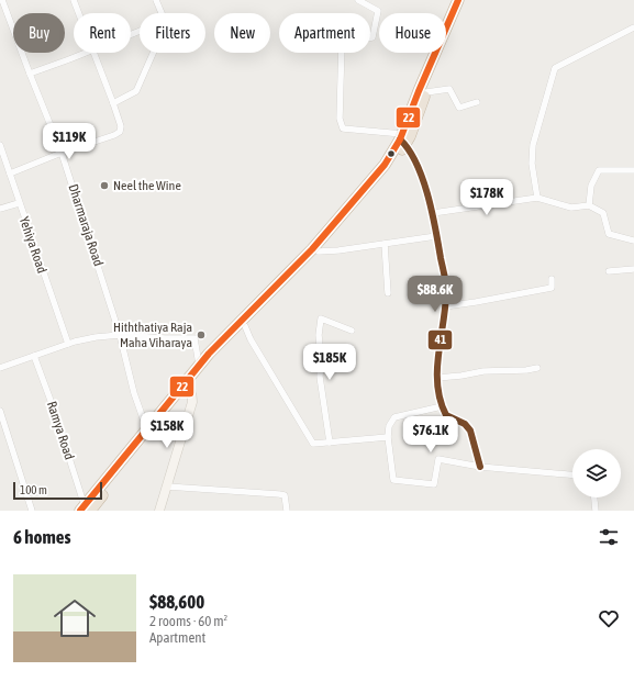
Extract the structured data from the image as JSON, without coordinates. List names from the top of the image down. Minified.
{"streets":{"street":["Dharmaraja Road","Yehiya Road","Ramya Road"]},"places":["Neel the Wine","Hiththatiya Raja Maha Viharaya"],"lines":["transit line 22","transit line 41"],"scale_bar":"100 m","page":{"chip":["Buy","Rent","Filters","New","Apartment","House"],"price":["$119K","$178K","$88.6K","$185K","$158K","$76.1K"],"scale":"100 m","heading":"6 homes","list":[{"name":"$88,600","note":"2 rooms · 60 m² · Apartment"}]}}
